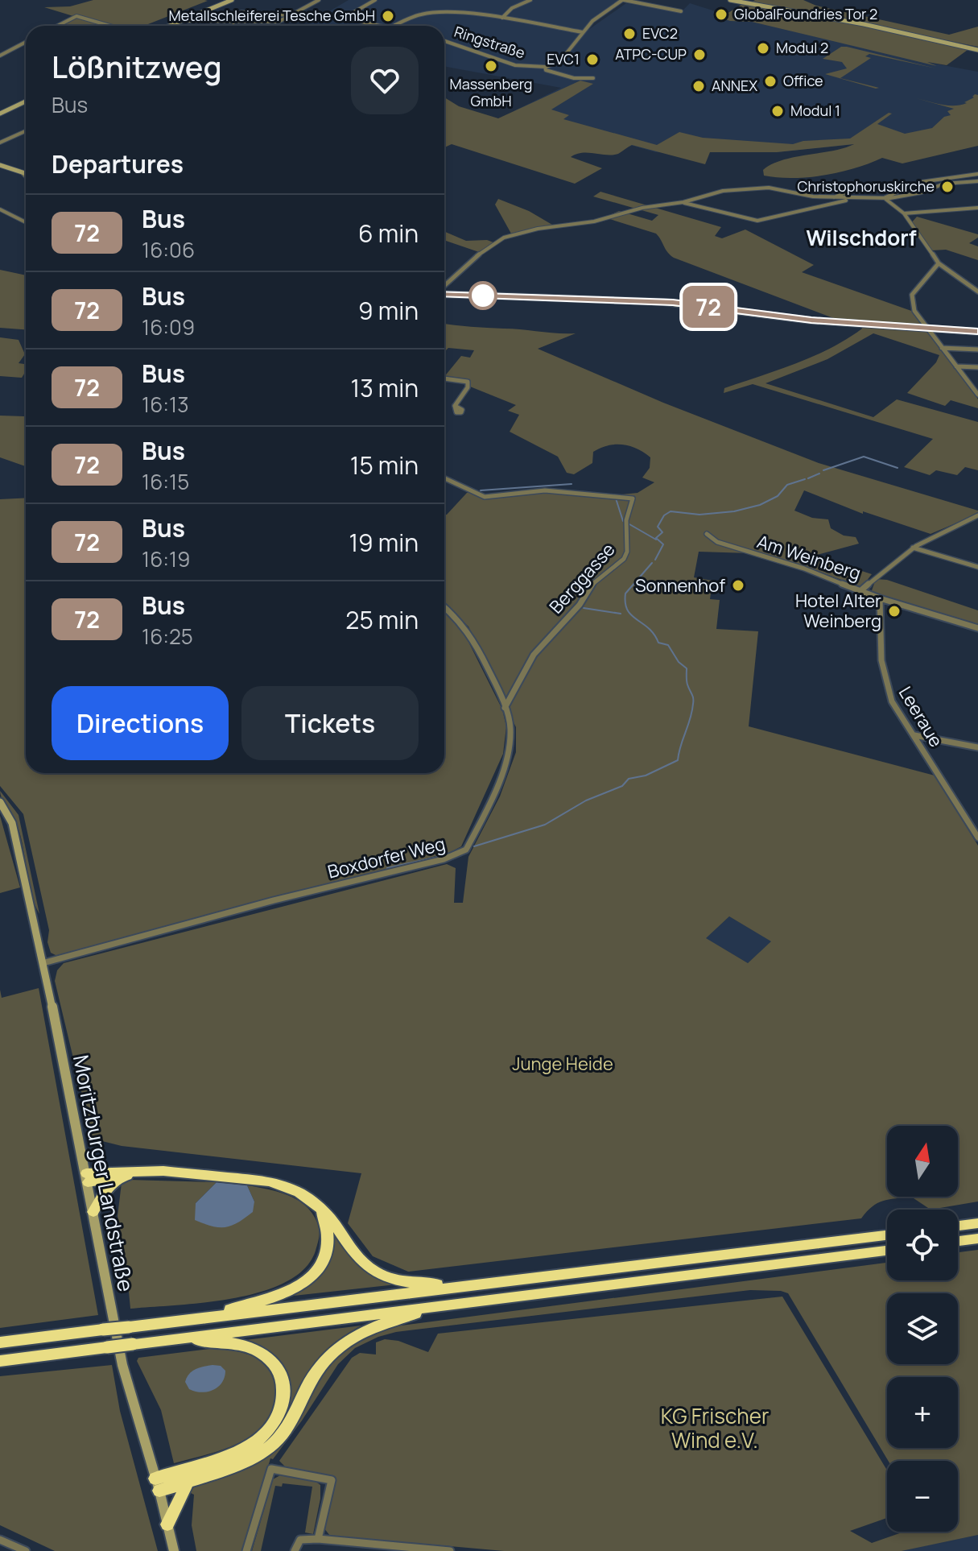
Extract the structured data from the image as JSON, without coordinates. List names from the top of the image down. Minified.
{"streets":{"main road":["Moritzburger Landstraße"],"street":["Ringstraße","Am Weinberg","Berggasse","Leeraue","Boxdorfer Weg"]},"crossings":[["Am Weinberg","Leeraue"],["Berggasse","Boxdorfer Weg"],["Boxdorfer Weg","Moritzburger Landstraße"]],"districts":["Wilschdorf"],"parks":["Junge Heide","KG Frischer Wind e.V."],"places":["GlobalFoundries Tor 2","Metallschleiferei Tesche GmbH","EVC2","Modul 2","ATPC-CUP","EVC1","Massenberg GmbH","Office","ANNEX","Modul 1","Christophoruskirche","Sonnenhof","Hotel Alter Weinberg"],"lines":["bus line 72"],"north":"top","page":{"on_map":"72","heading":[["Lößnitzweg","Bus"],"Departures"],"list":[{"mark":"72","name":"Bus","note":"16:06","value":"6 min"},{"mark":"72","name":"Bus","note":"16:09","value":"9 min"},{"mark":"72","name":"Bus","note":"16:13","value":"13 min"},{"mark":"72","name":"Bus","note":"16:15","value":"15 min"},{"mark":"72","name":"Bus","note":"16:19","value":"19 min"},{"mark":"72","name":"Bus","note":"16:25","value":"25 min"}],"buttons":["Directions","Tickets"],"map_buttons":["+","−"]}}
